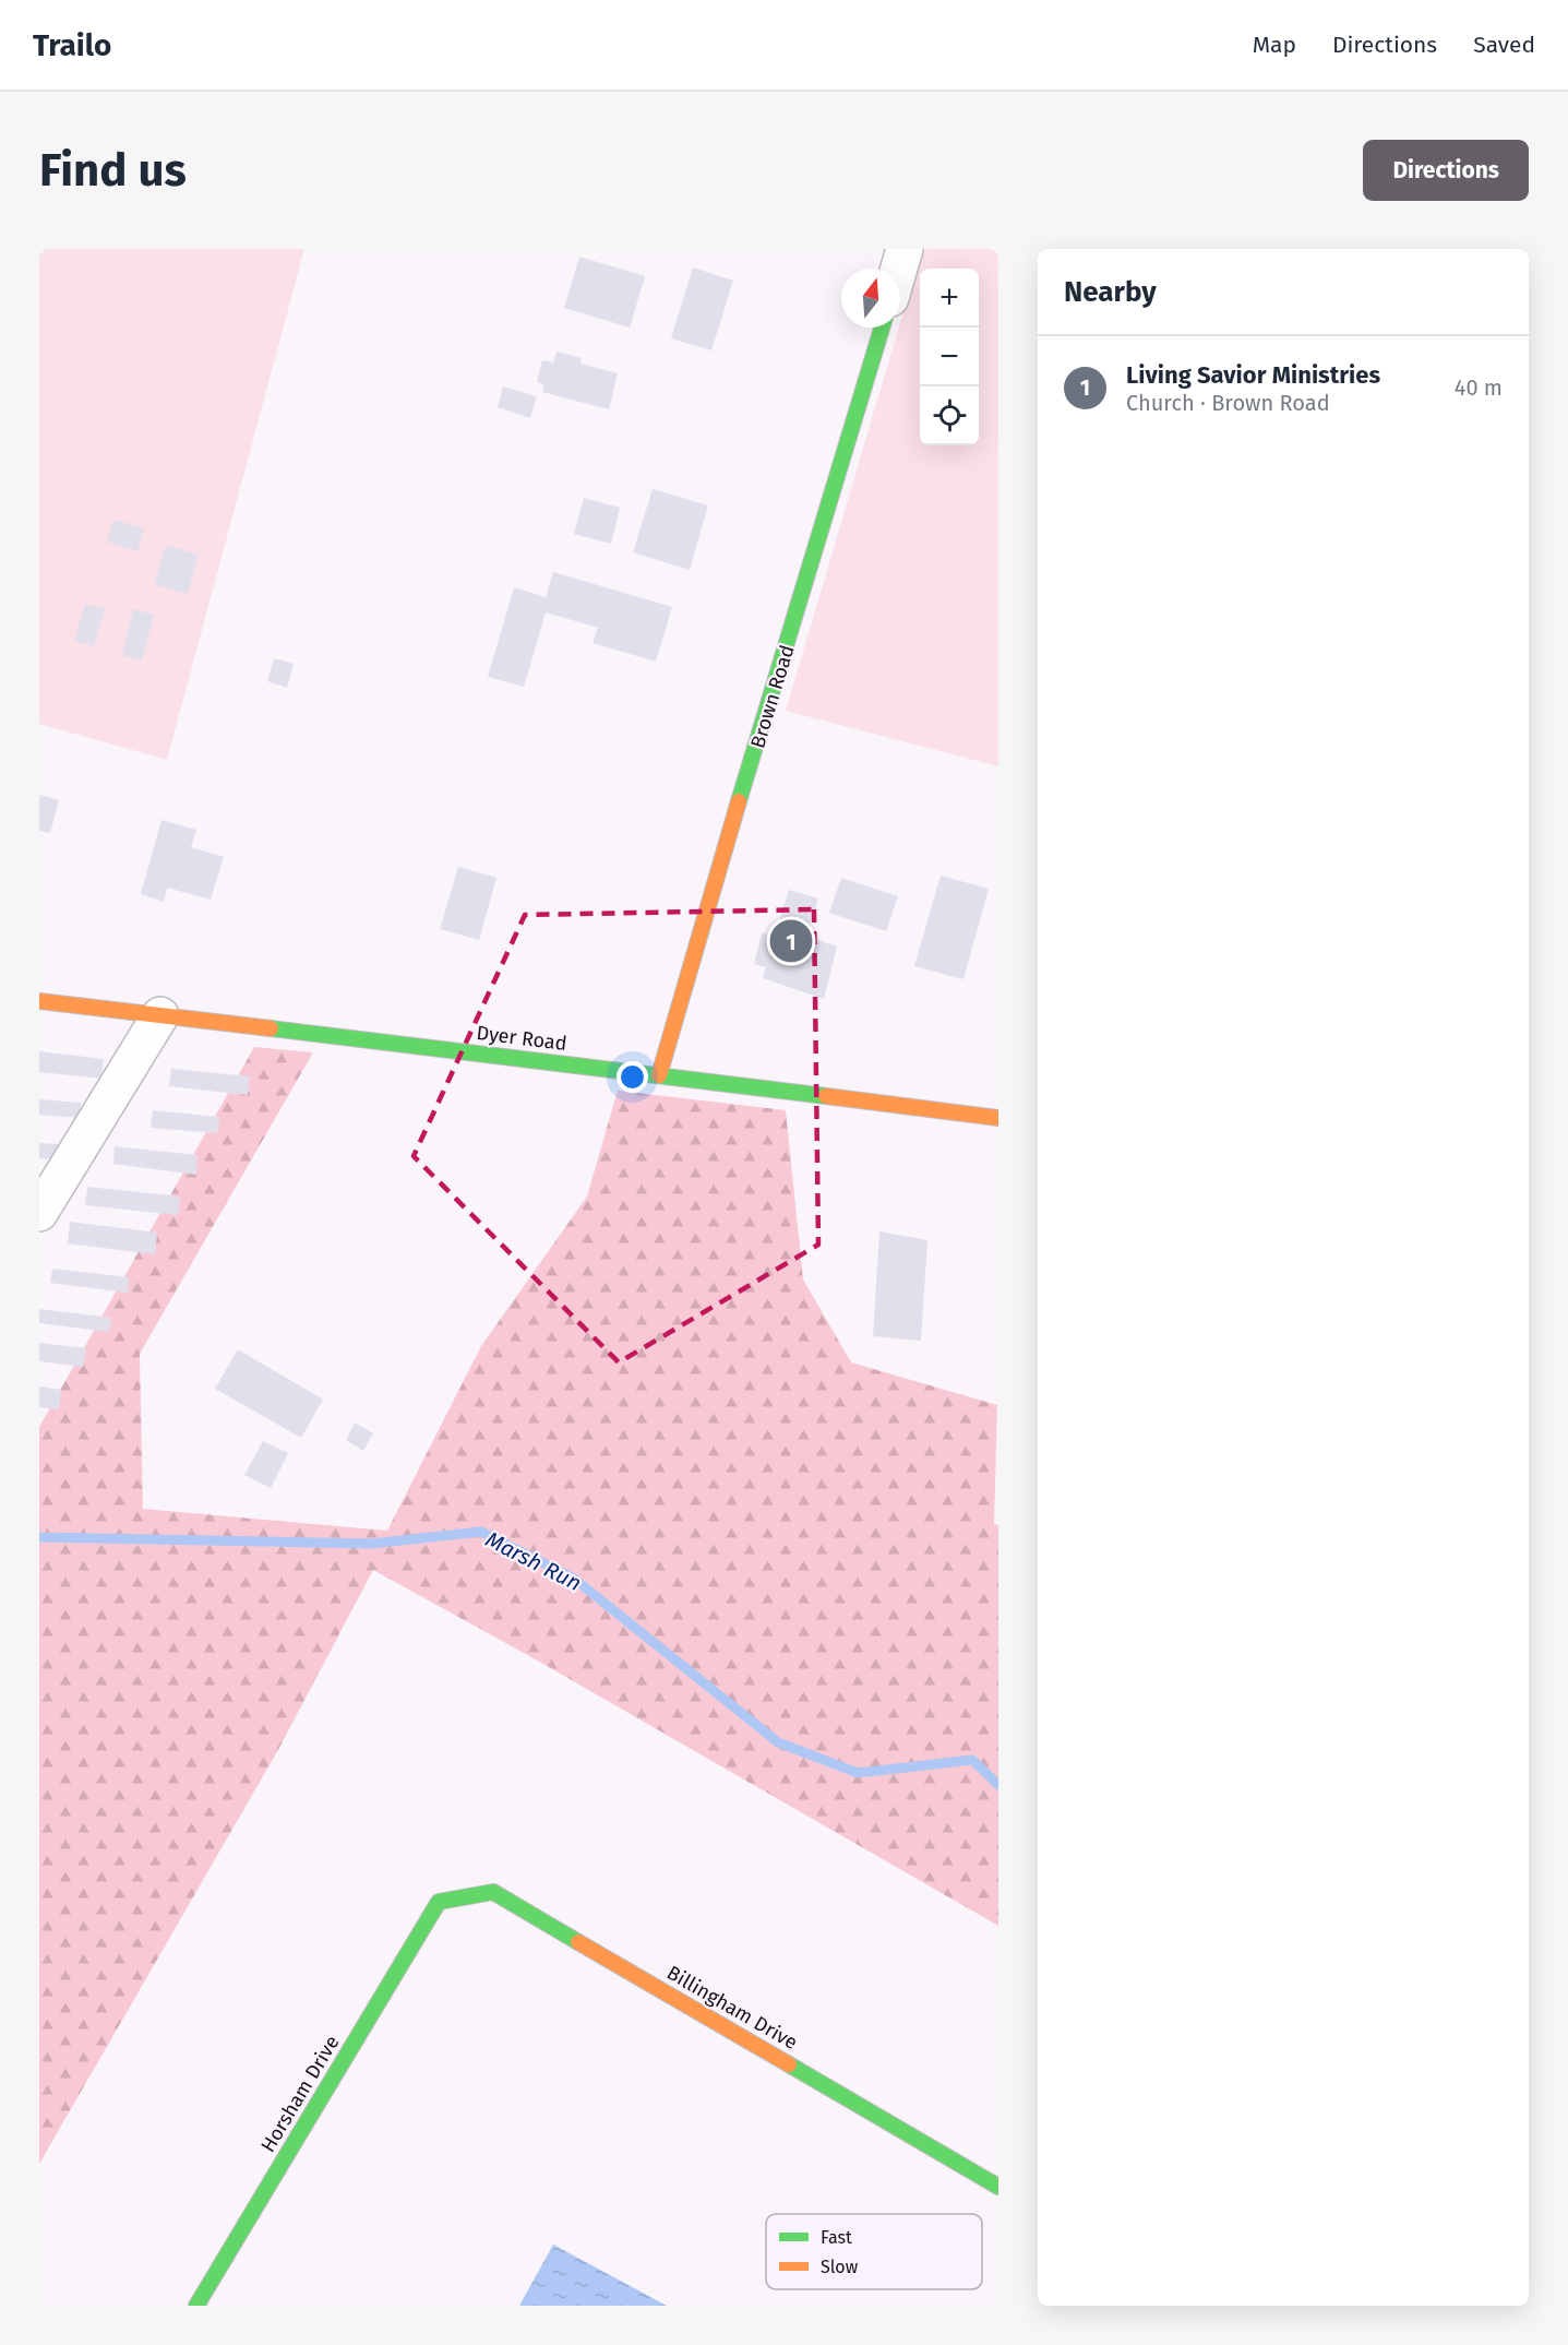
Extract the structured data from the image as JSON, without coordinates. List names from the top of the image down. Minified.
{"streets":{"street":["Brown Road","Dyer Road","Billingham Drive","Horsham Drive"]},"crossings":[["Brown Road","Dyer Road"],["Billingham Drive","Horsham Drive"]],"water":["Marsh Run"],"legend":["Fast","Slow"],"north":"top","page":{"header":"Trailo","nav":["Map","Directions","Saved"],"buttons":"Directions","title":"Find us","heading":"Nearby","map_buttons":["+","−"],"list":[{"mark":"1","name":"Living Savior Ministries","note":"Church · Brown Road","value":"40 m"}],"pins":"1"}}
